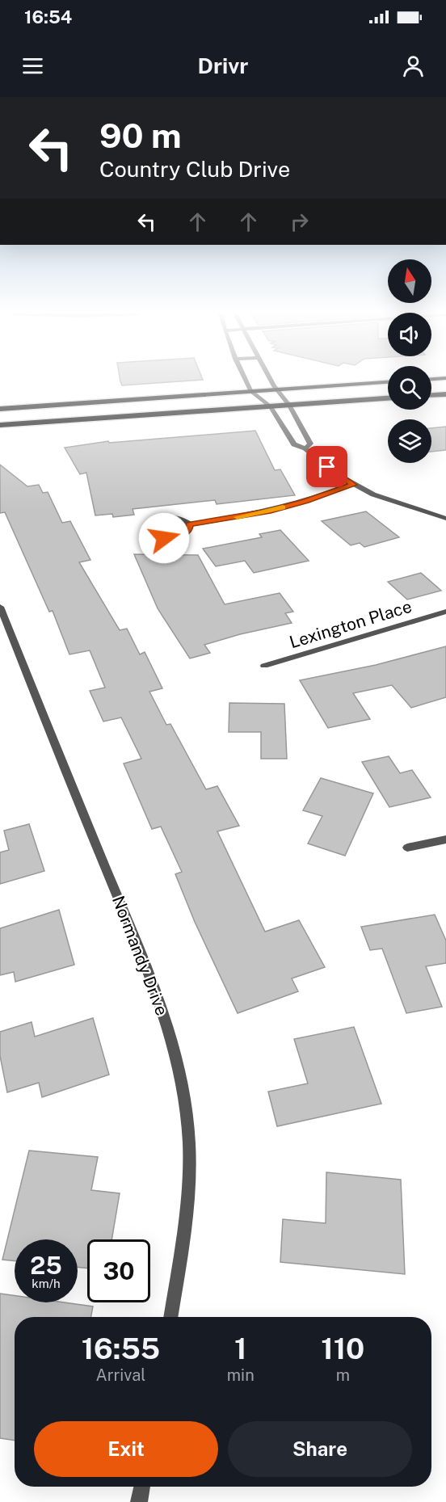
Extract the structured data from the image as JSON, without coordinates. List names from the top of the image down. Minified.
{"streets":{"street":["Lexington Place","Normandy Drive"]},"north":"top","page":{"status":"16:54","header":"Drivr","turn":["90 m","Country Club Drive"],"speed":"25 km/h","limit":"30","eta":["16:55","Arrival","1","min","110","m"],"buttons":["Exit","Share"]}}
